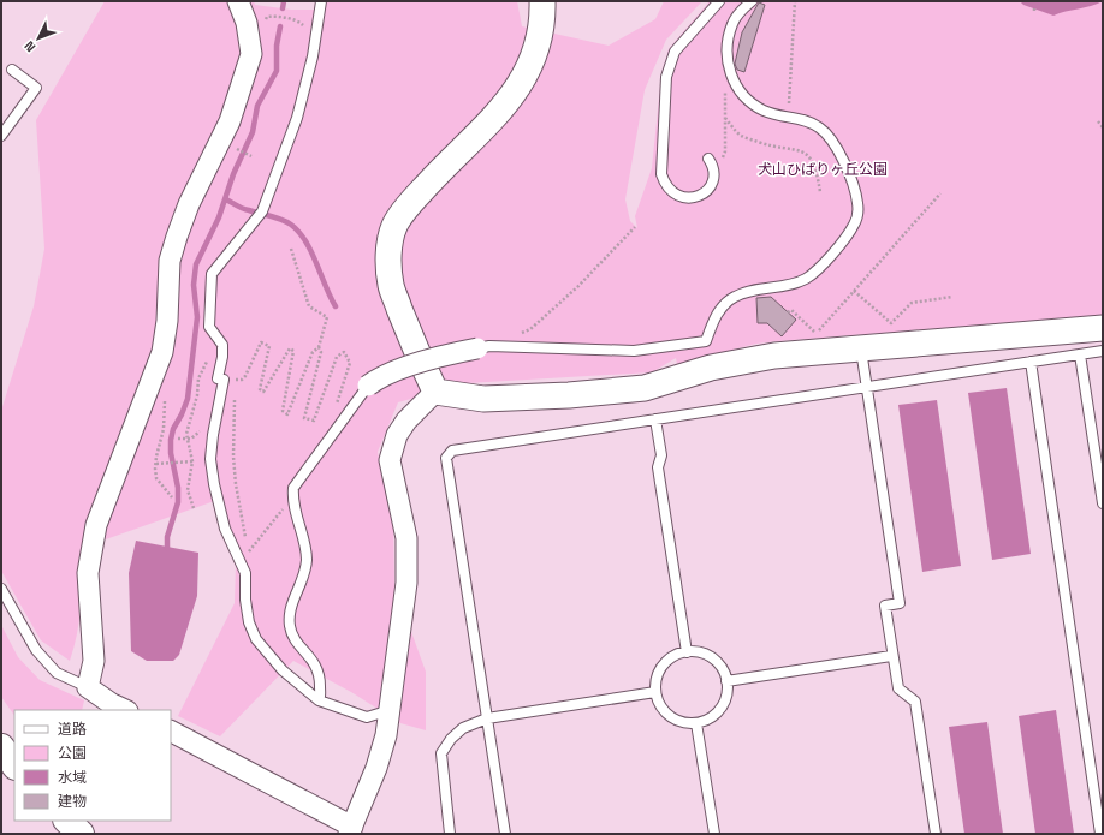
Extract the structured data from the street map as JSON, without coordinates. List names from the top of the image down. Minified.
{"parks":["犬山ひばりヶ丘公園"],"legend":["道路","公園","水域","建物"],"north":"bottom left"}
